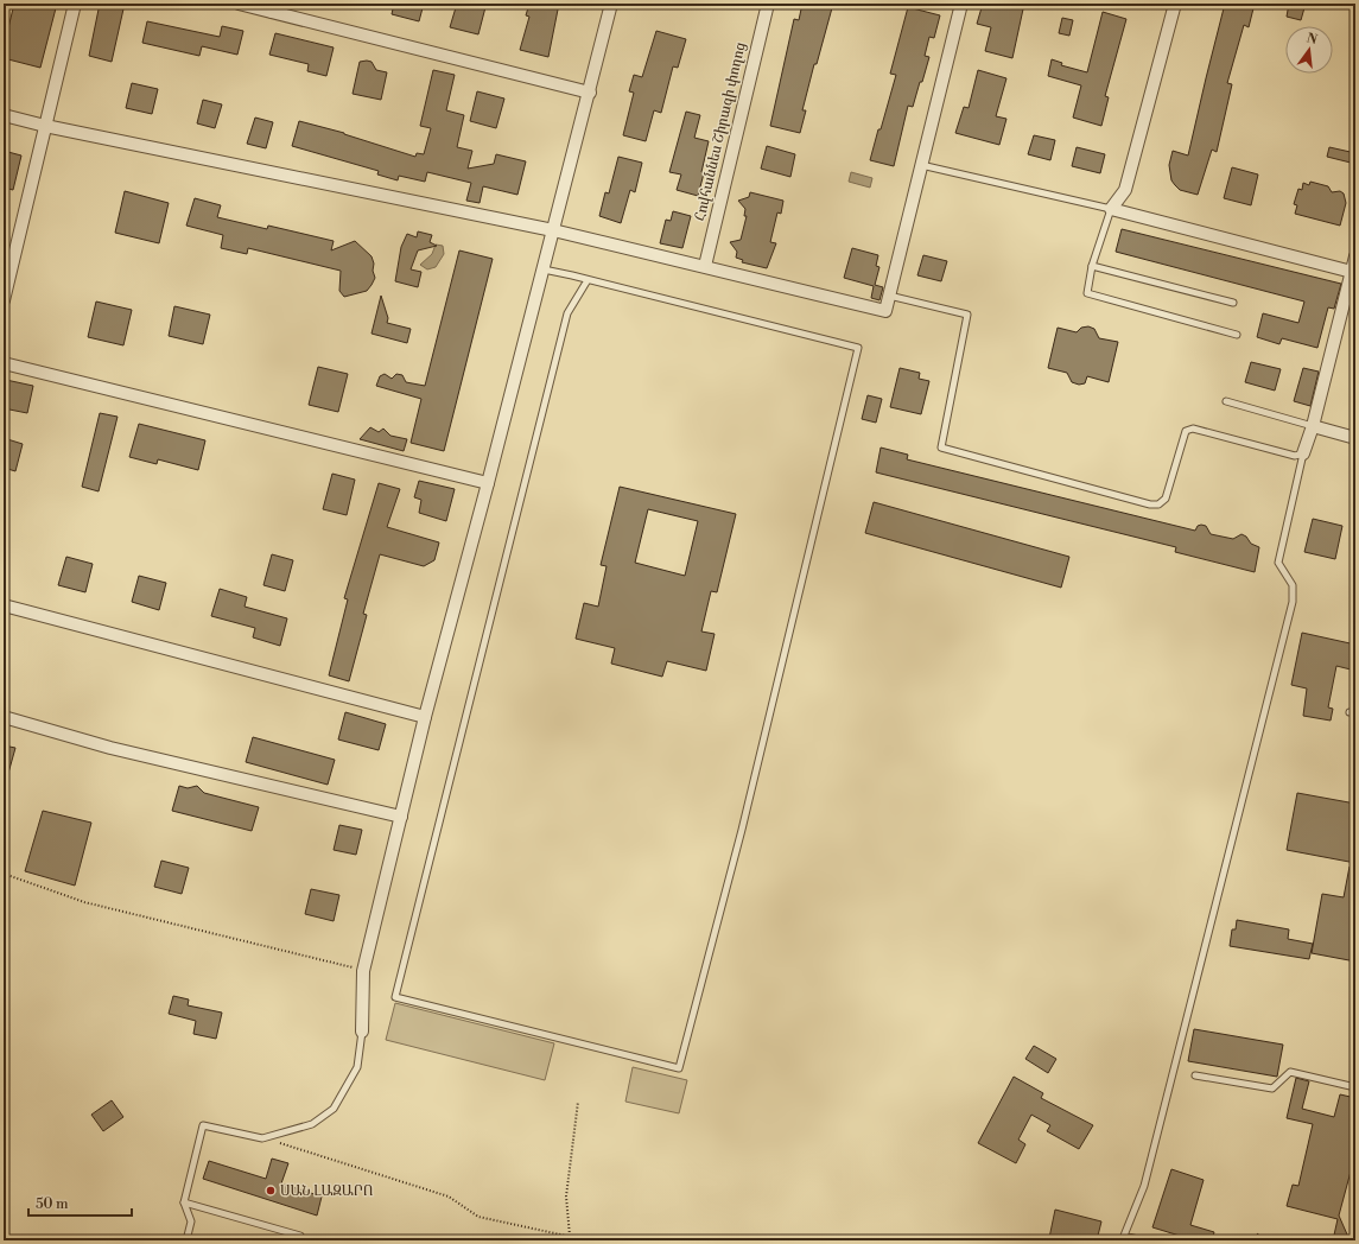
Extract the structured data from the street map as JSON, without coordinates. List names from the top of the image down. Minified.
{"streets":{"street":["Հովհաննես Շիրազի փողոց"]},"places":["ՍԱՆ ԼԱԶԱՐՈ"],"scale_bar":"50 m","north":"top"}
